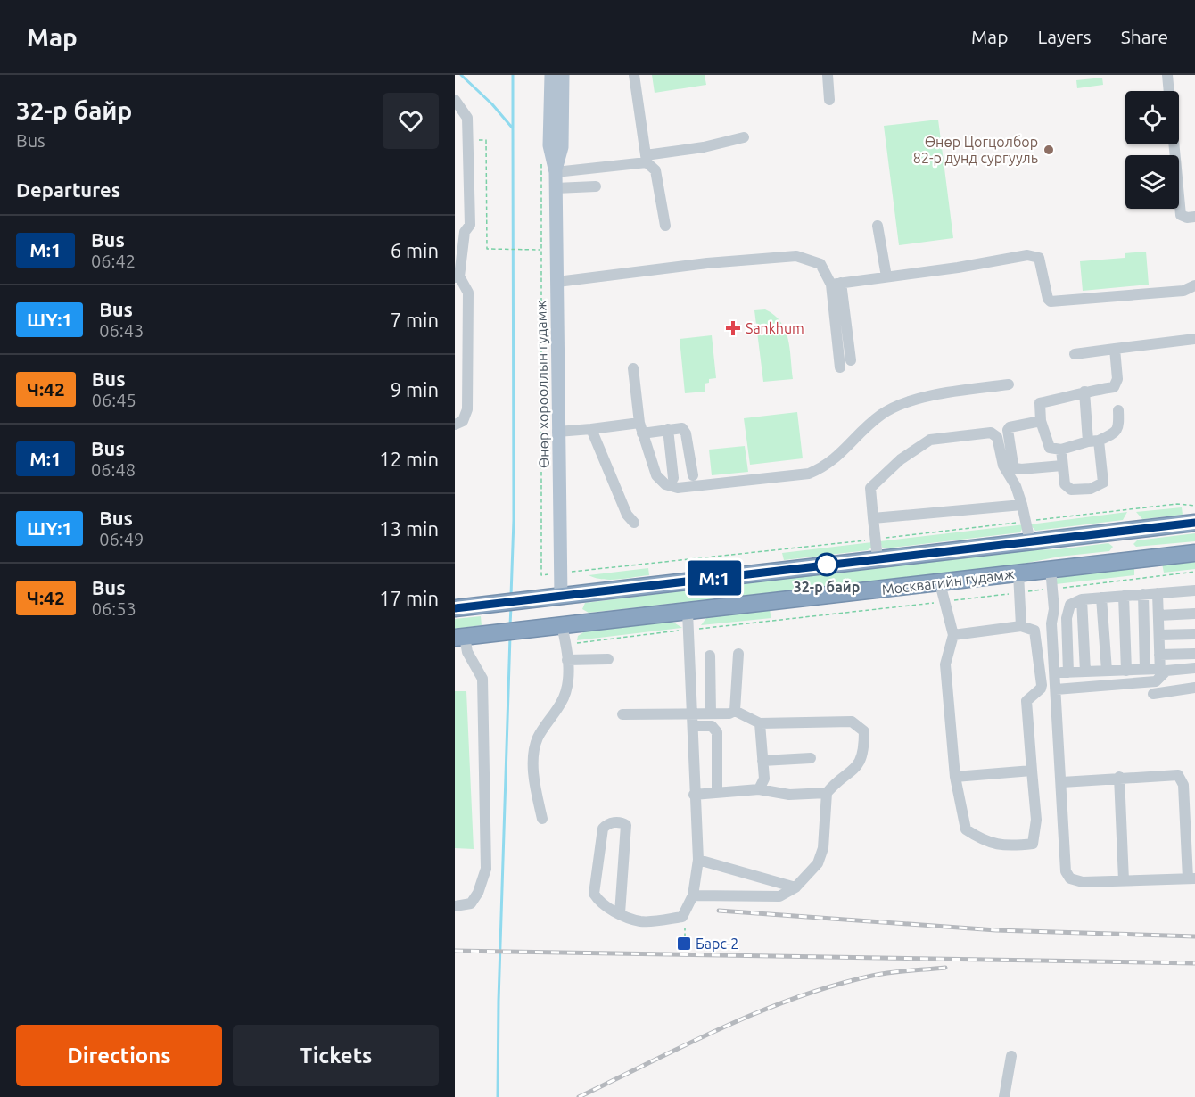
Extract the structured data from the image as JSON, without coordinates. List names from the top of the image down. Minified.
{"streets":{"highway":["Москвагийн гудамж"],"main road":["Өнөр хорооллын гудамж"]},"crossings":[["Өнөр хорооллын гудамж","Москвагийн гудамж"]],"places":{"other":["Өнөр Цогцолбор 82-р дунд сургууль","32-р байр"],"health":["Sankhum"],"transit":["Барс-2"]},"lines":["bus line М:1"],"page":{"header":"Map","nav":["Map","Layers","Share"],"heading":[["32-р байр","Bus"],"Departures"],"on_map":"М:1","list":[{"mark":"М:1","name":"Bus","note":"06:42","value":"6 min"},{"mark":"ШҮ:1","name":"Bus","note":"06:43","value":"7 min"},{"mark":"Ч:42","name":"Bus","note":"06:45","value":"9 min"},{"mark":"М:1","name":"Bus","note":"06:48","value":"12 min"},{"mark":"ШҮ:1","name":"Bus","note":"06:49","value":"13 min"},{"mark":"Ч:42","name":"Bus","note":"06:53","value":"17 min"}],"buttons":["Directions","Tickets"]}}
